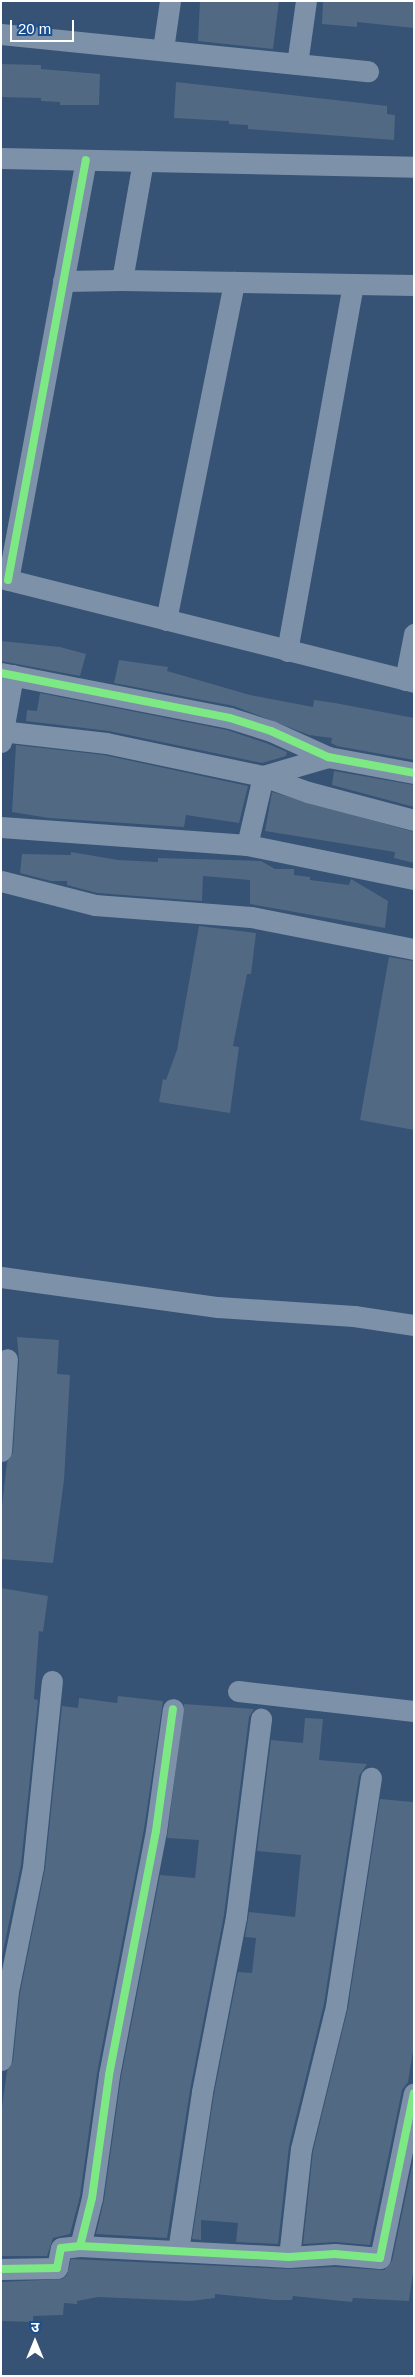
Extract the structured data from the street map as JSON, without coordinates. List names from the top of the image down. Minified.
{"scale_bar":"20 m","north":"top"}
